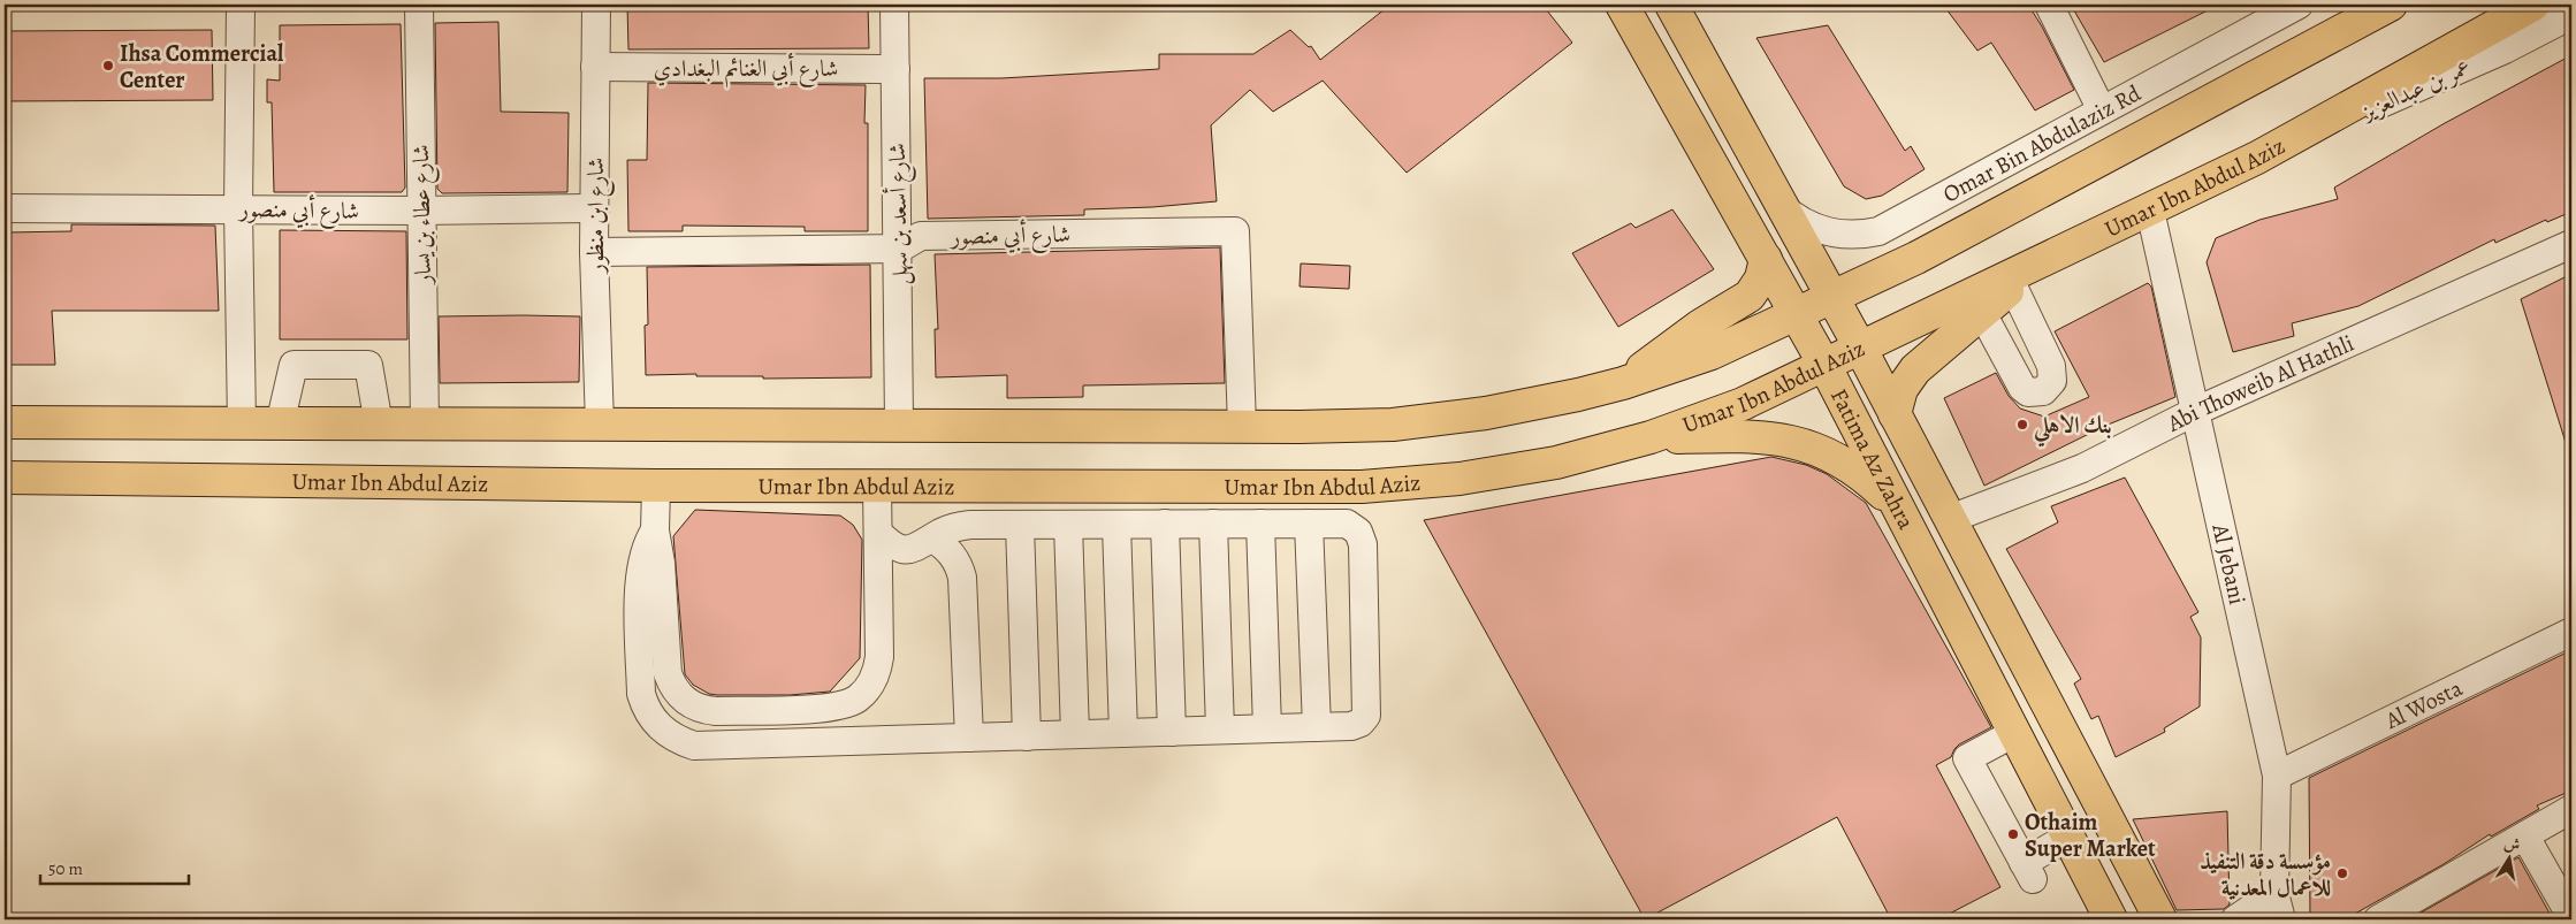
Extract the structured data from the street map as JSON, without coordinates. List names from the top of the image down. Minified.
{"streets":{"main road":["Umar Ibn Abdul Aziz","Fatima Az Zahra"],"street":["شارع أبي الغنائم البغدادي","عمر بن عبدالعزيز","Omar Bin Abdulaziz Rd","شارع أبي منصور","شارع عطاء بن يسار","شارع أسعد بن سهل","شارع ابن منظور","Abi Thoweib Al Hathli","Al Jebani","Al Wosta"]},"crossings":[["شارع أبي الغنائم البغدادي","شارع أسعد بن سهل"],["شارع أبي الغنائم البغدادي","شارع ابن منظور"],["عمر بن عبدالعزيز","Umar Ibn Abdul Aziz"],["Umar Ibn Abdul Aziz","Fatima Az Zahra"],["Umar Ibn Abdul Aziz","Al Jebani"],["شارع أبي منصور","شارع عطاء بن يسار"],["شارع أبي منصور","شارع أسعد بن سهل"],["شارع أبي منصور","شارع ابن منظور"],["Abi Thoweib Al Hathli","Al Jebani"],["Al Jebani","Al Wosta"]],"places":["Ihsa Commercial Center","بنك الاهلي","Othaim Super Market","مؤسسة دقة التنفيذ للاعمال المعدنية"],"scale_bar":"50 m","north":"top"}
